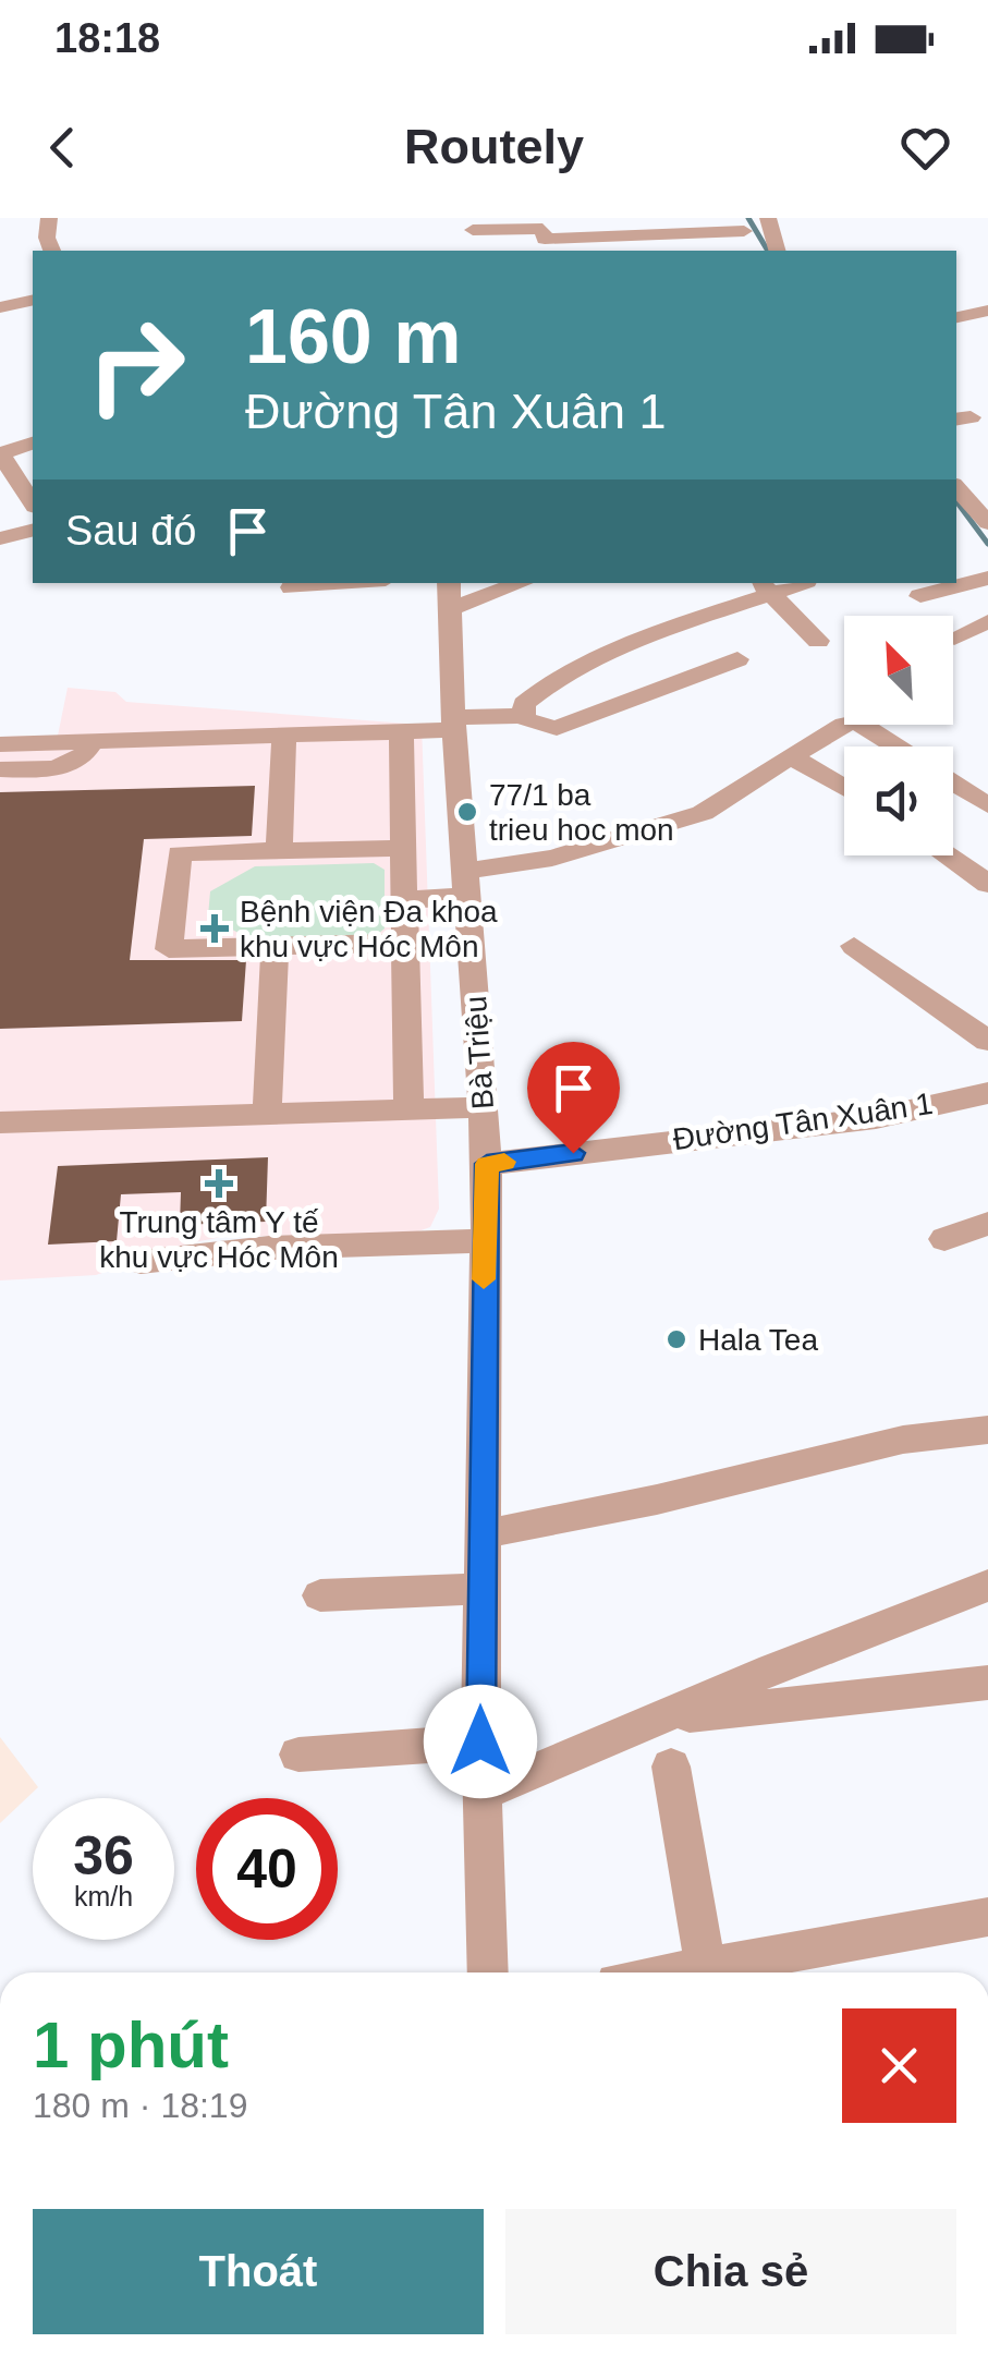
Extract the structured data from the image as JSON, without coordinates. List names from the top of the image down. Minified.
{"streets":{"street":["Bà Triệu","Đường Tân Xuân 1"]},"crossings":[["Bà Triệu","Đường Tân Xuân 1"]],"places":{"other":["77/1 ba trieu hoc mon","Hala Tea"],"health":["Bệnh viện Đa khoa khu vực Hóc Môn","Trung tâm Y tế khu vực Hóc Môn"]},"north":"top left","page":{"status":"18:18","header":"Routely","turn":["160 m","Đường Tân Xuân 1"],"then":"Sau đó","speed":"36 km/h","limit":"40","heading":["1 phút","180 m · 18:19"],"buttons":["Thoát","Chia sẻ"]}}
